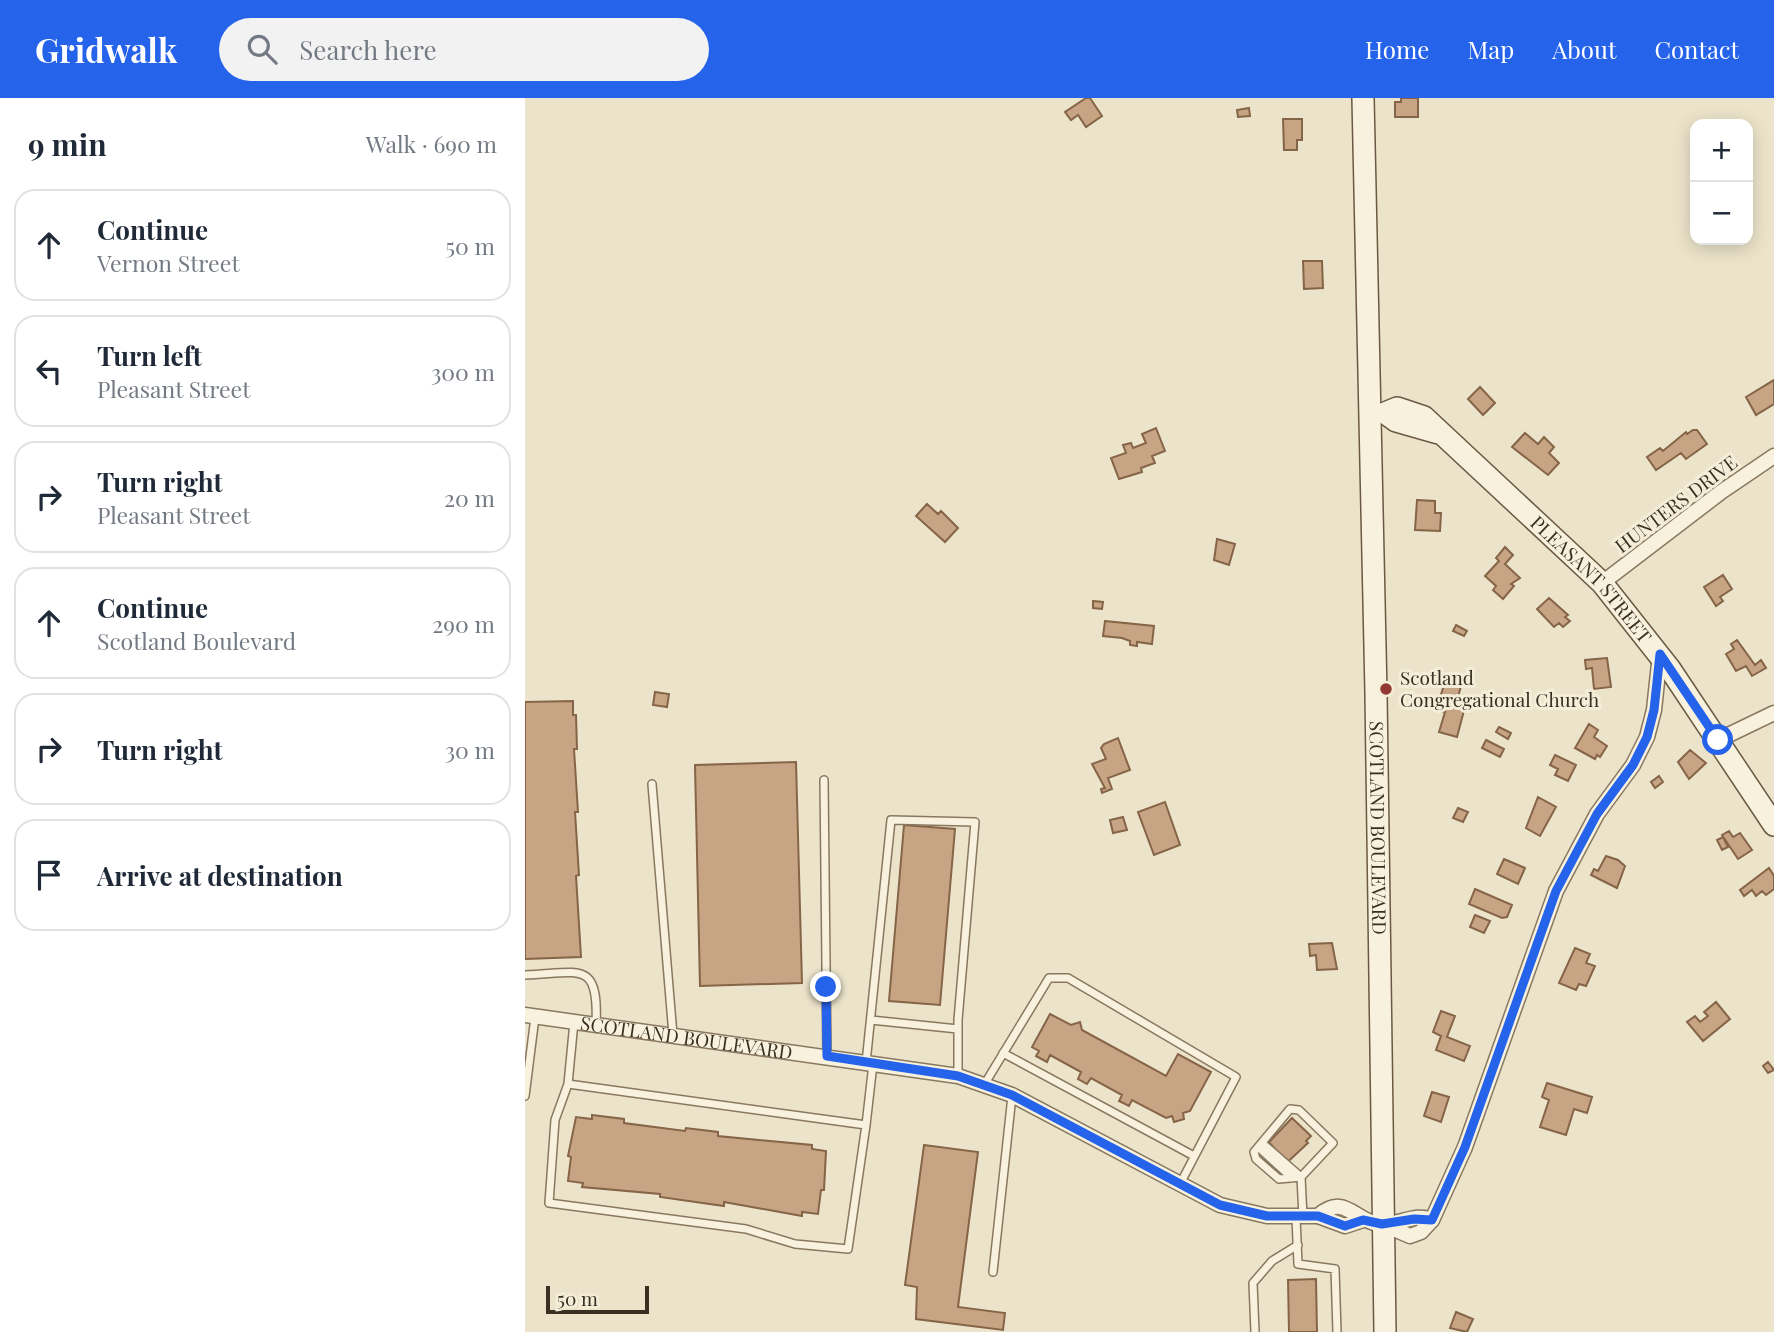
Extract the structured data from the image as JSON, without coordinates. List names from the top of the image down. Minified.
{"streets":{"main road":["PLEASANT STREET","SCOTLAND BOULEVARD"],"street":["HUNTERS DRIVE"]},"crossings":[["HUNTERS DRIVE","PLEASANT STREET"],["PLEASANT STREET","SCOTLAND BOULEVARD"]],"places":["Scotland Congregational Church"],"scale_bar":"50 m","page":{"header":"Gridwalk","search":"Search here","nav":["Home","Map","About","Contact"],"heading":["9 min","Walk · 690 m"],"map_buttons":["+","−"],"list":[["Continue","Vernon Street","50 m"],["Turn left","Pleasant Street","300 m"],["Turn right","Pleasant Street","20 m"],["Continue","Scotland Boulevard","290 m"],["Turn right","30 m"],"Arrive at destination"],"scale":"50 m"}}
